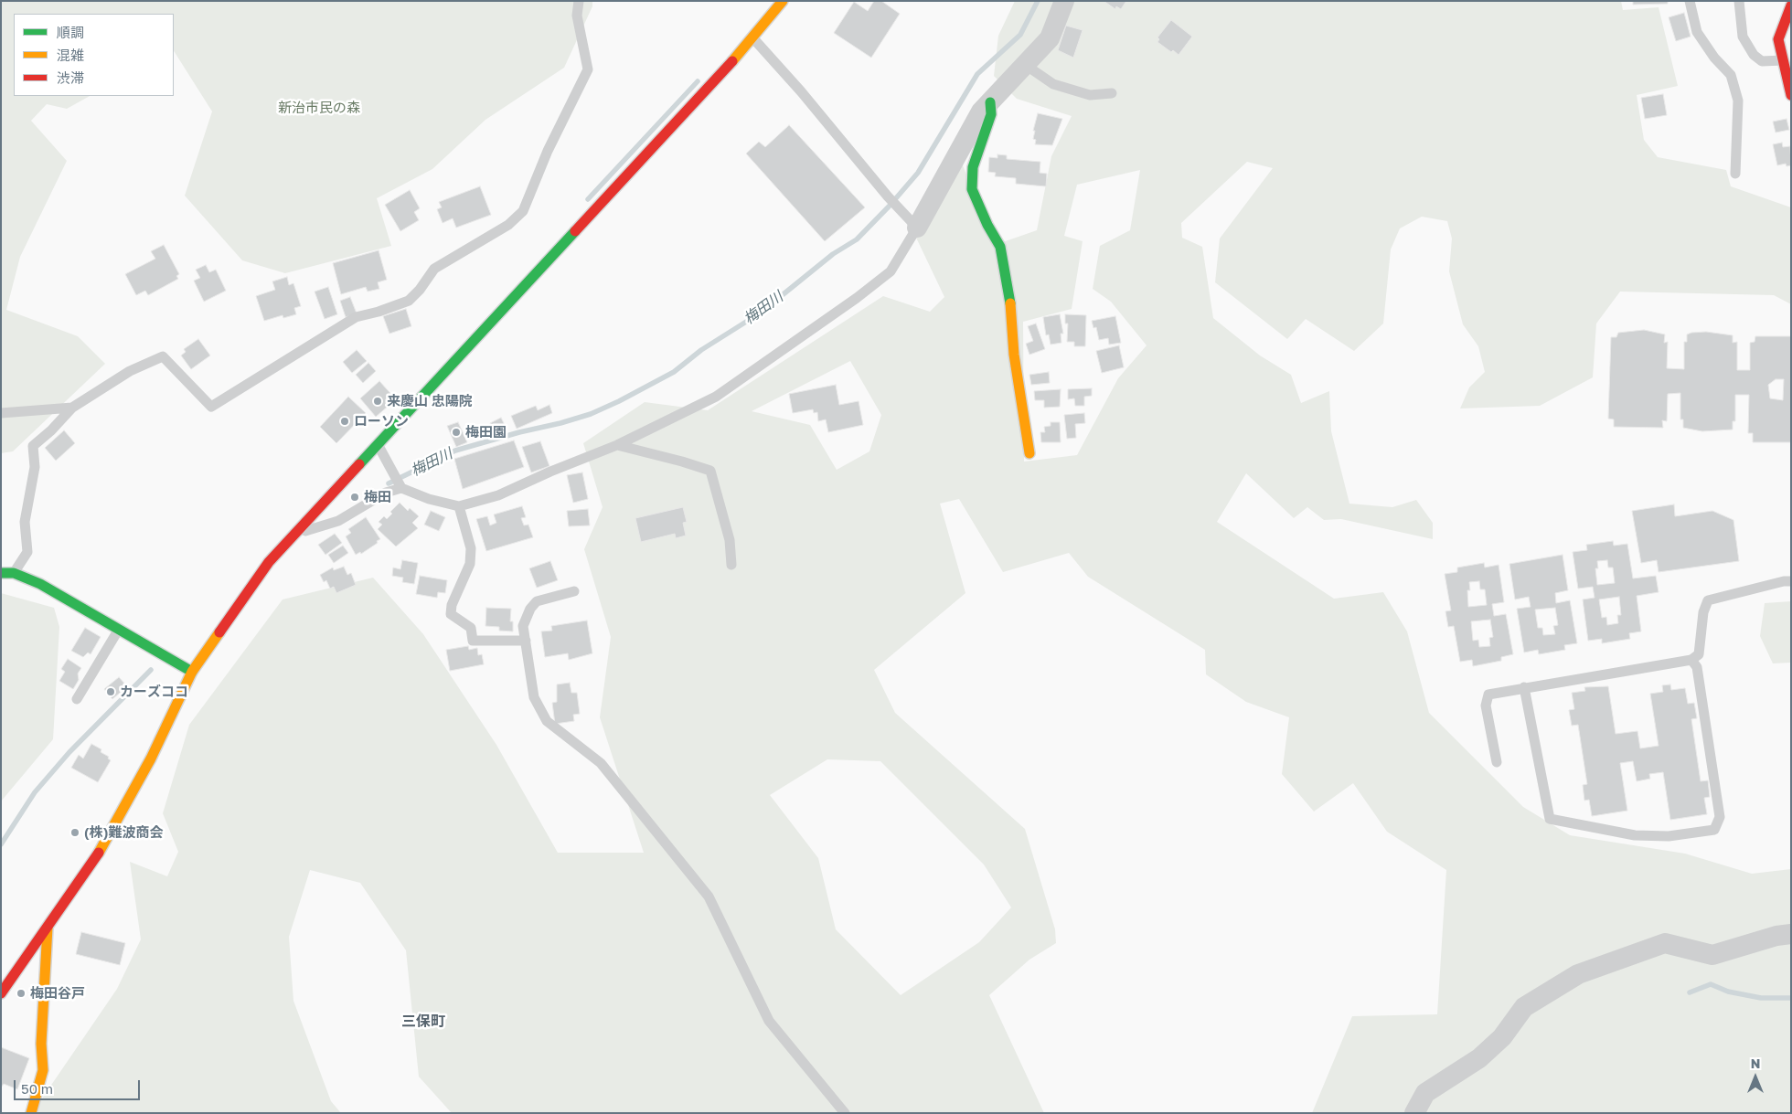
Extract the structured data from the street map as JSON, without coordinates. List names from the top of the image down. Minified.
{"districts":["三保町"],"water":["梅田川"],"parks":["新治市民の森"],"places":["来慶山 忠陽院","ローソン","梅田園","梅田","カーズココ","(株)難波商会","梅田谷戸"],"legend":["順調","混雑","渋滞"],"scale_bar":"50 m","north":"top"}
